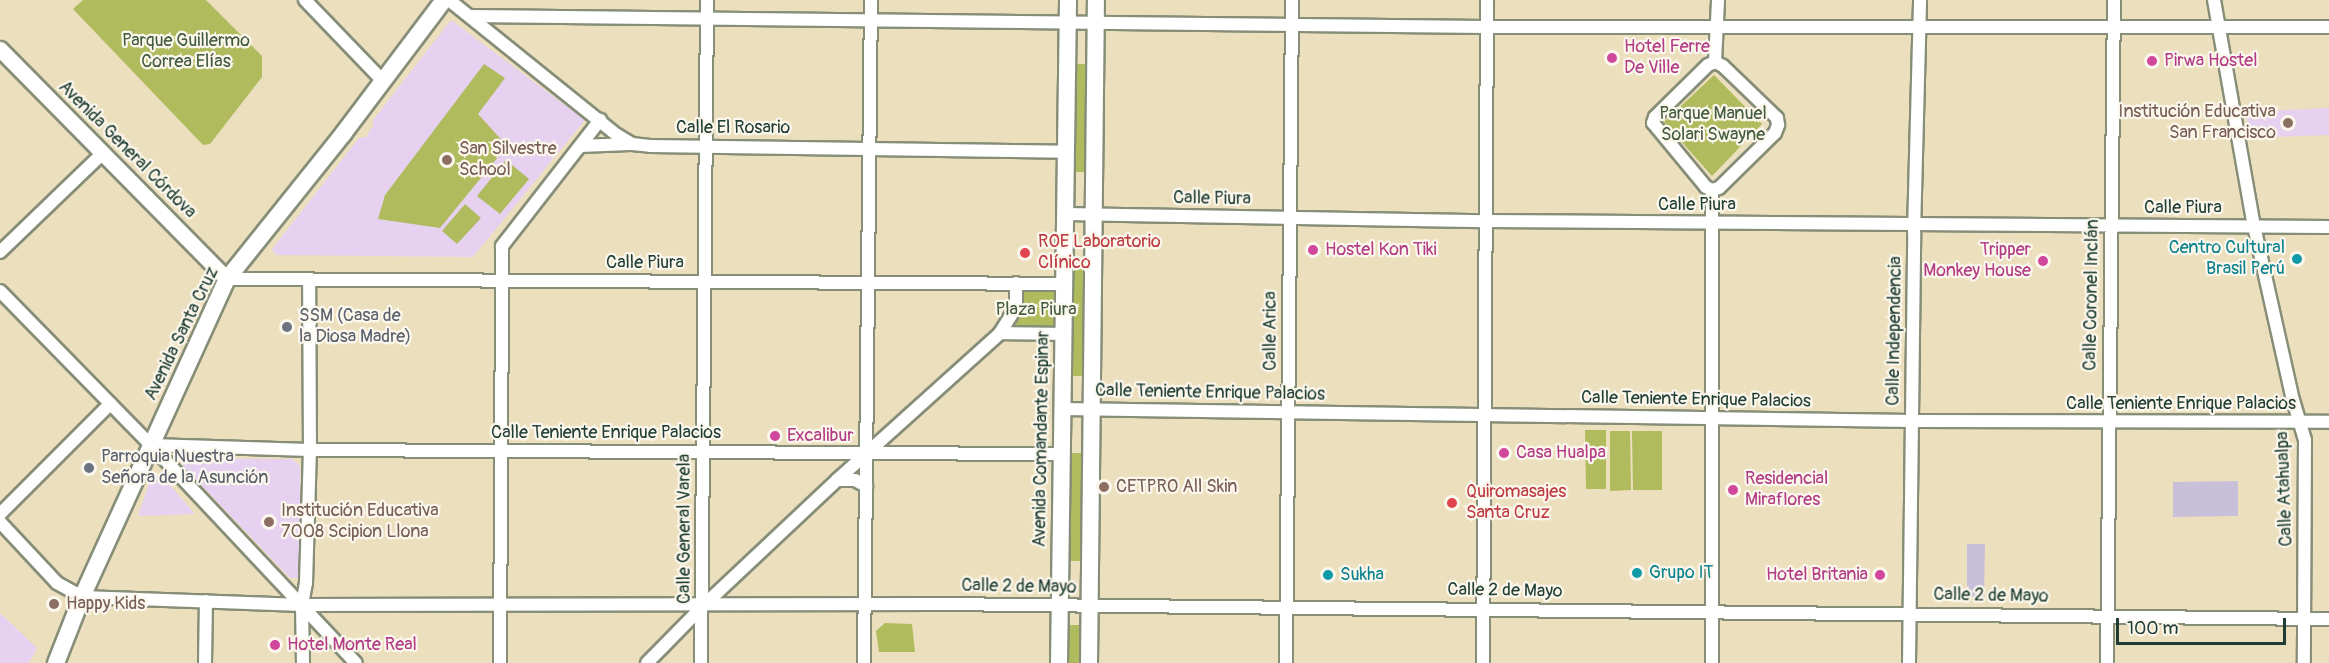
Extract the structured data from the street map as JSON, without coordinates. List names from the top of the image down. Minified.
{"streets":{"main road":["Avenida Santa Cruz","Avenida Comandante Espinar"],"street":["Calle El Rosario","Avenida General Córdova","Calle Piura","Calle Coronel Inclán","Calle Arica","Calle Independencia","Calle Teniente Enrique Palacios","Calle Atahualpa","Calle General Varela","Calle 2 de Mayo"]},"crossings":[["Calle El Rosario","Avenida Comandante Espinar"],["Calle El Rosario","Calle General Varela"],["Avenida General Córdova","Calle Piura"],["Avenida General Córdova","Avenida Santa Cruz"],["Calle Piura","Calle Coronel Inclán"],["Calle Piura","Calle Arica"],["Calle Piura","Calle Independencia"],["Calle Piura","Avenida Santa Cruz"],["Calle Piura","Avenida Comandante Espinar"],["Calle Piura","Calle Atahualpa"],["Calle Piura","Calle General Varela"],["Calle Coronel Inclán","Calle Teniente Enrique Palacios"],["Calle Coronel Inclán","Calle 2 de Mayo"],["Calle Arica","Calle Teniente Enrique Palacios"],["Calle Arica","Calle 2 de Mayo"],["Calle Independencia","Calle Teniente Enrique Palacios"],["Calle Independencia","Calle 2 de Mayo"],["Avenida Santa Cruz","Calle Teniente Enrique Palacios"],["Avenida Santa Cruz","Calle 2 de Mayo"],["Calle Teniente Enrique Palacios","Avenida Comandante Espinar"],["Calle Teniente Enrique Palacios","Calle Atahualpa"],["Calle Teniente Enrique Palacios","Calle General Varela"],["Avenida Comandante Espinar","Calle 2 de Mayo"],["Calle Atahualpa","Calle 2 de Mayo"],["Calle General Varela","Calle 2 de Mayo"]],"parks":["Parque Guillermo Correa Elías","Parque Manuel Solari Swayne","Plaza Piura"],"places":["Hotel Ferre De Ville","Pirwa Hostel","Institución Educativa San Francisco","San Silvestre School","Hostel Kon Tiki","ROE Laboratorio Clínico","Centro Cultural Brasil Perú","Tripper Monkey House","SSM (Casa de la Diosa Madre)","Excalibur","Casa Hualpa","Parroquia Nuestra Señora de la Asunción","CETPRO All Skin","Residencial Miraflores","Quiromasajes Santa Cruz","Institución Educativa 7008 Scipion Llona","Grupo IT","Sukha","Hotel Britania","Happy Kids","Hotel Monte Real"],"scale_bar":"100 m"}
